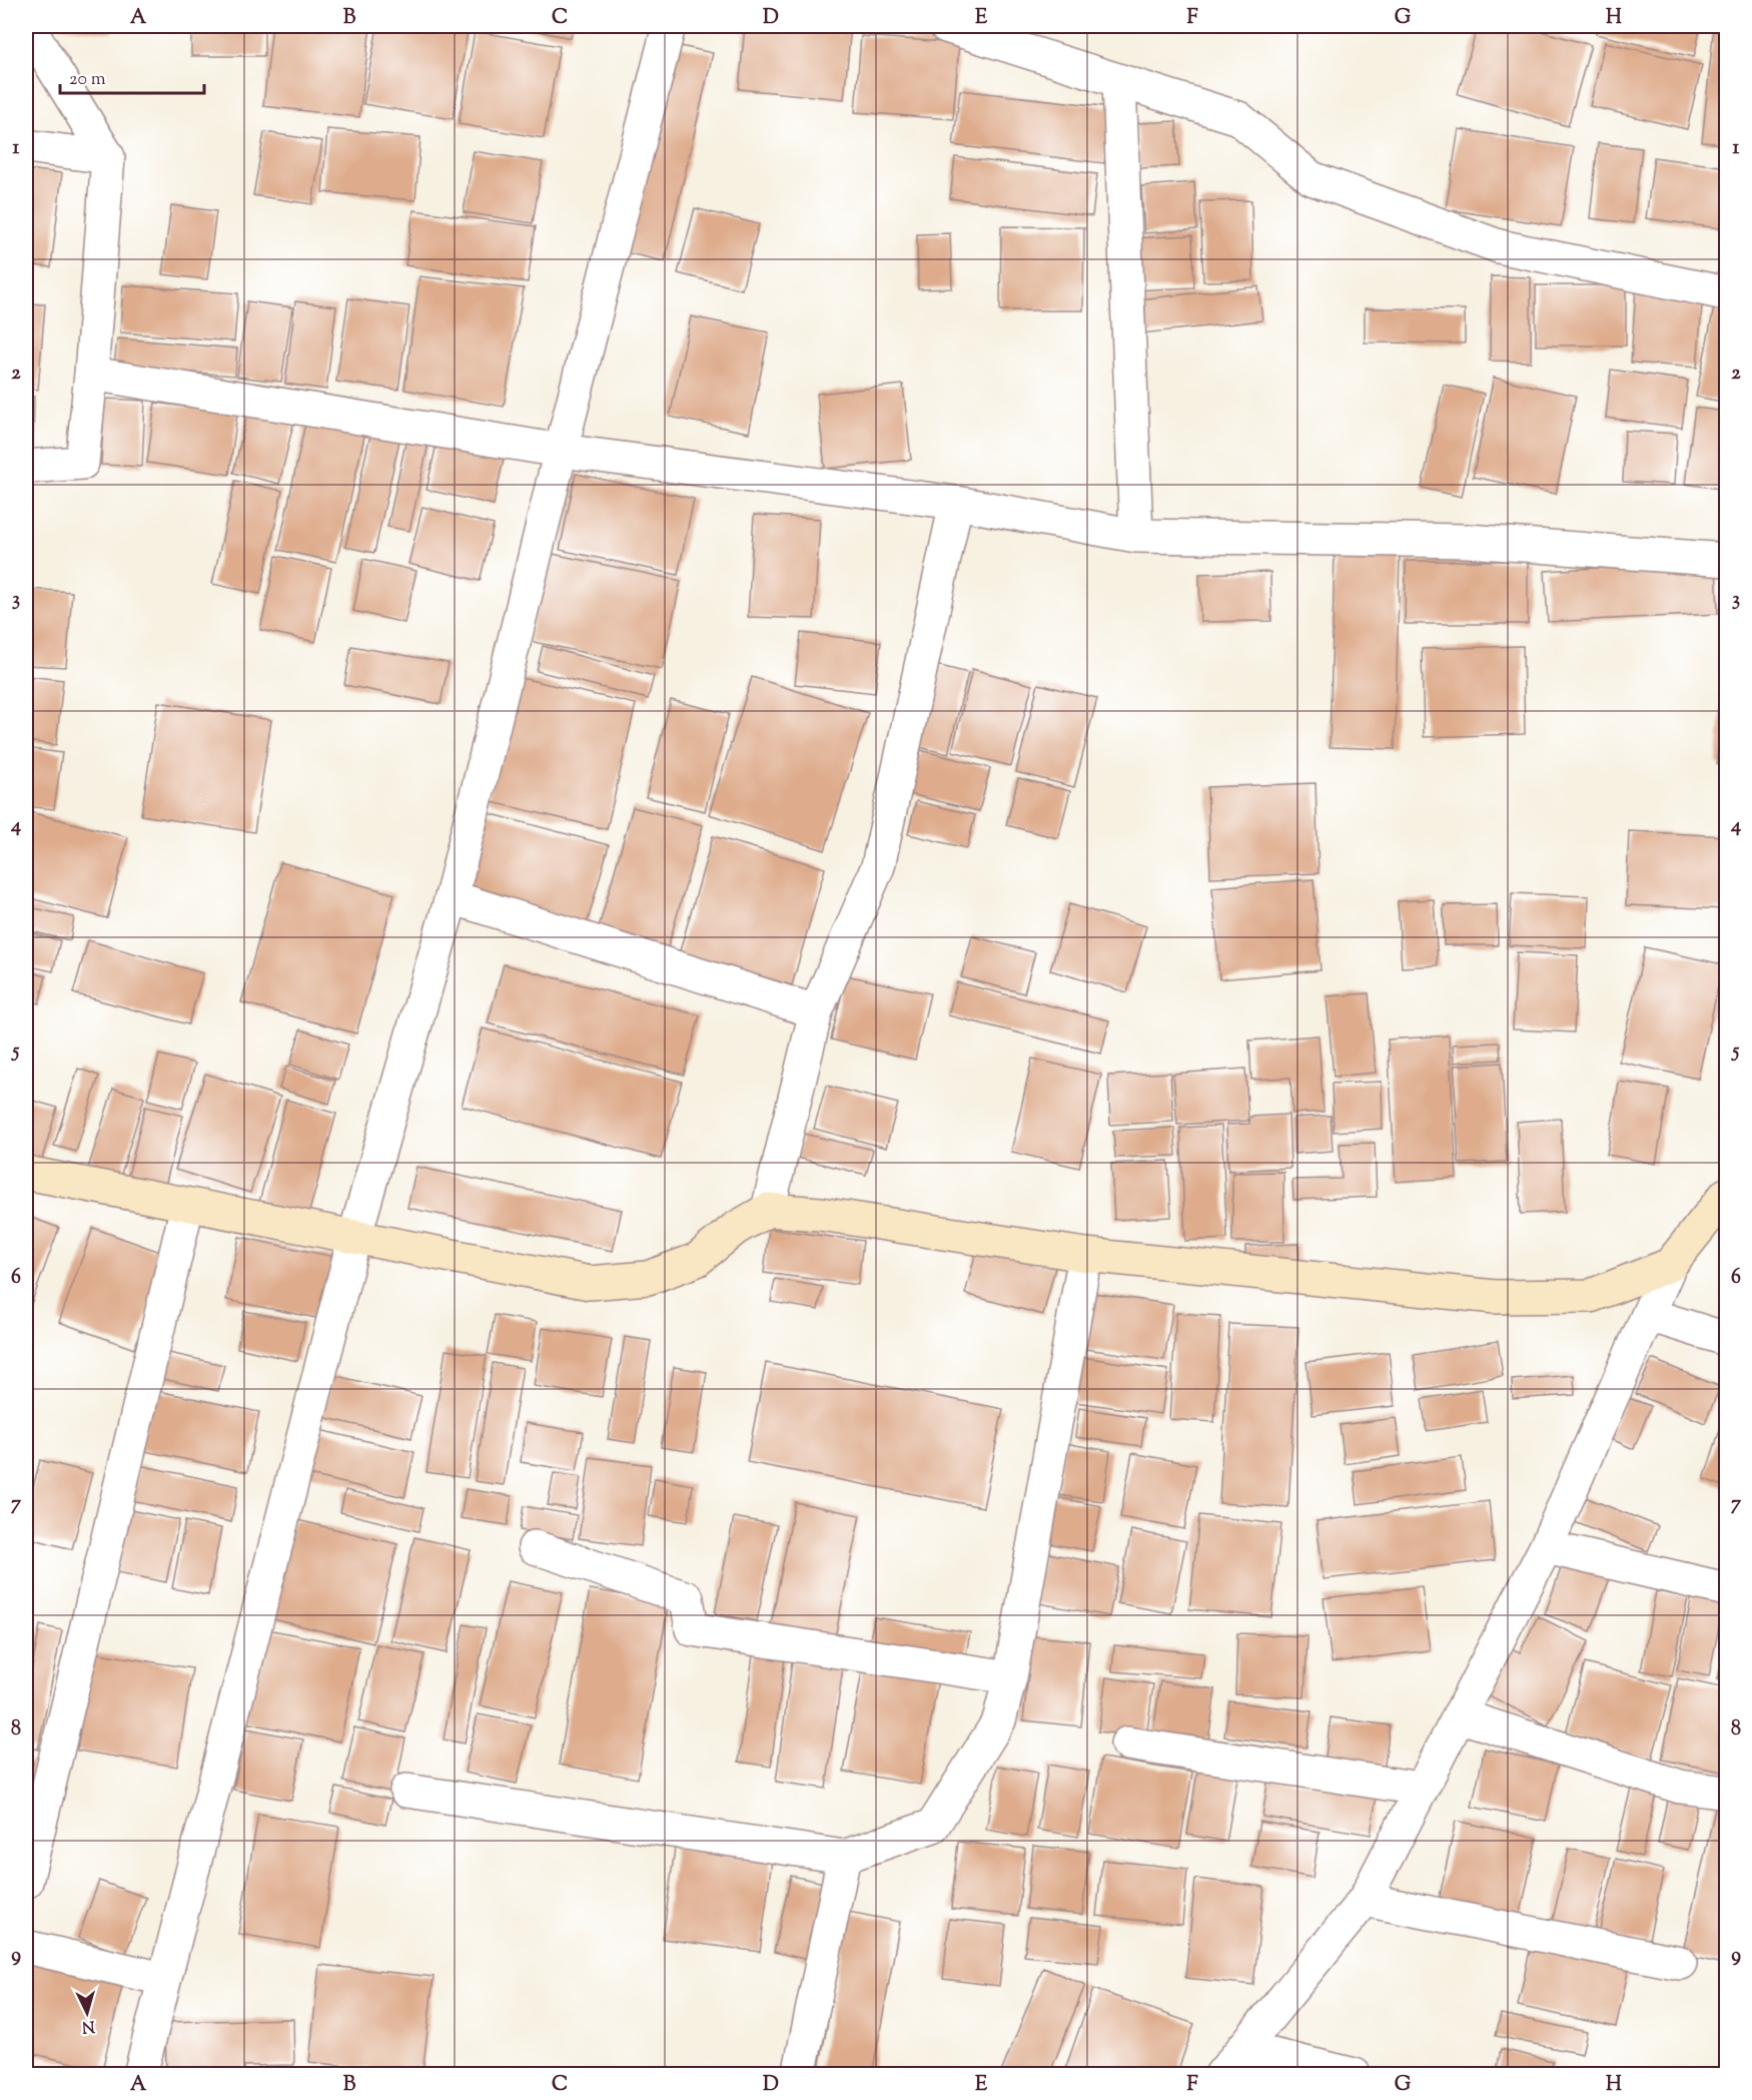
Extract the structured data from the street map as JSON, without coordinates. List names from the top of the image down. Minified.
{"scale_bar":"20 m","north":"bottom","grid":{"columns":["A","B","C","D","E","F","G","H"],"rows":["1","2","3","4","5","6","7","8","9"]}}
